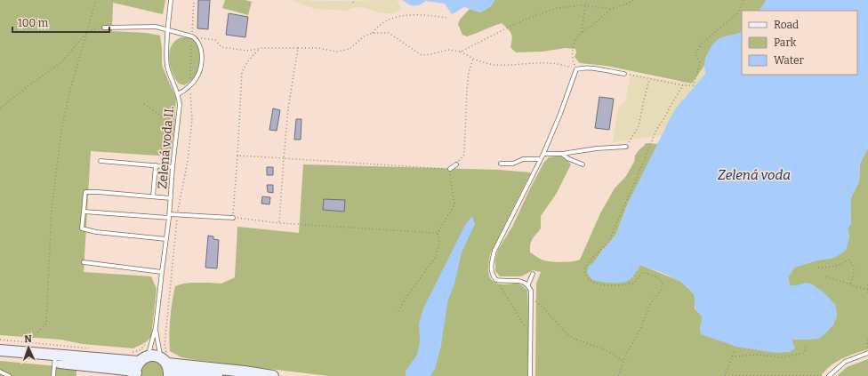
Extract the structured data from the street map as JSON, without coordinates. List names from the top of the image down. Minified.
{"streets":{"lane":["Zelená voda II."]},"water":["Zelená voda"],"legend":["Road","Park","Water"],"scale_bar":"100 m","north":"top"}
